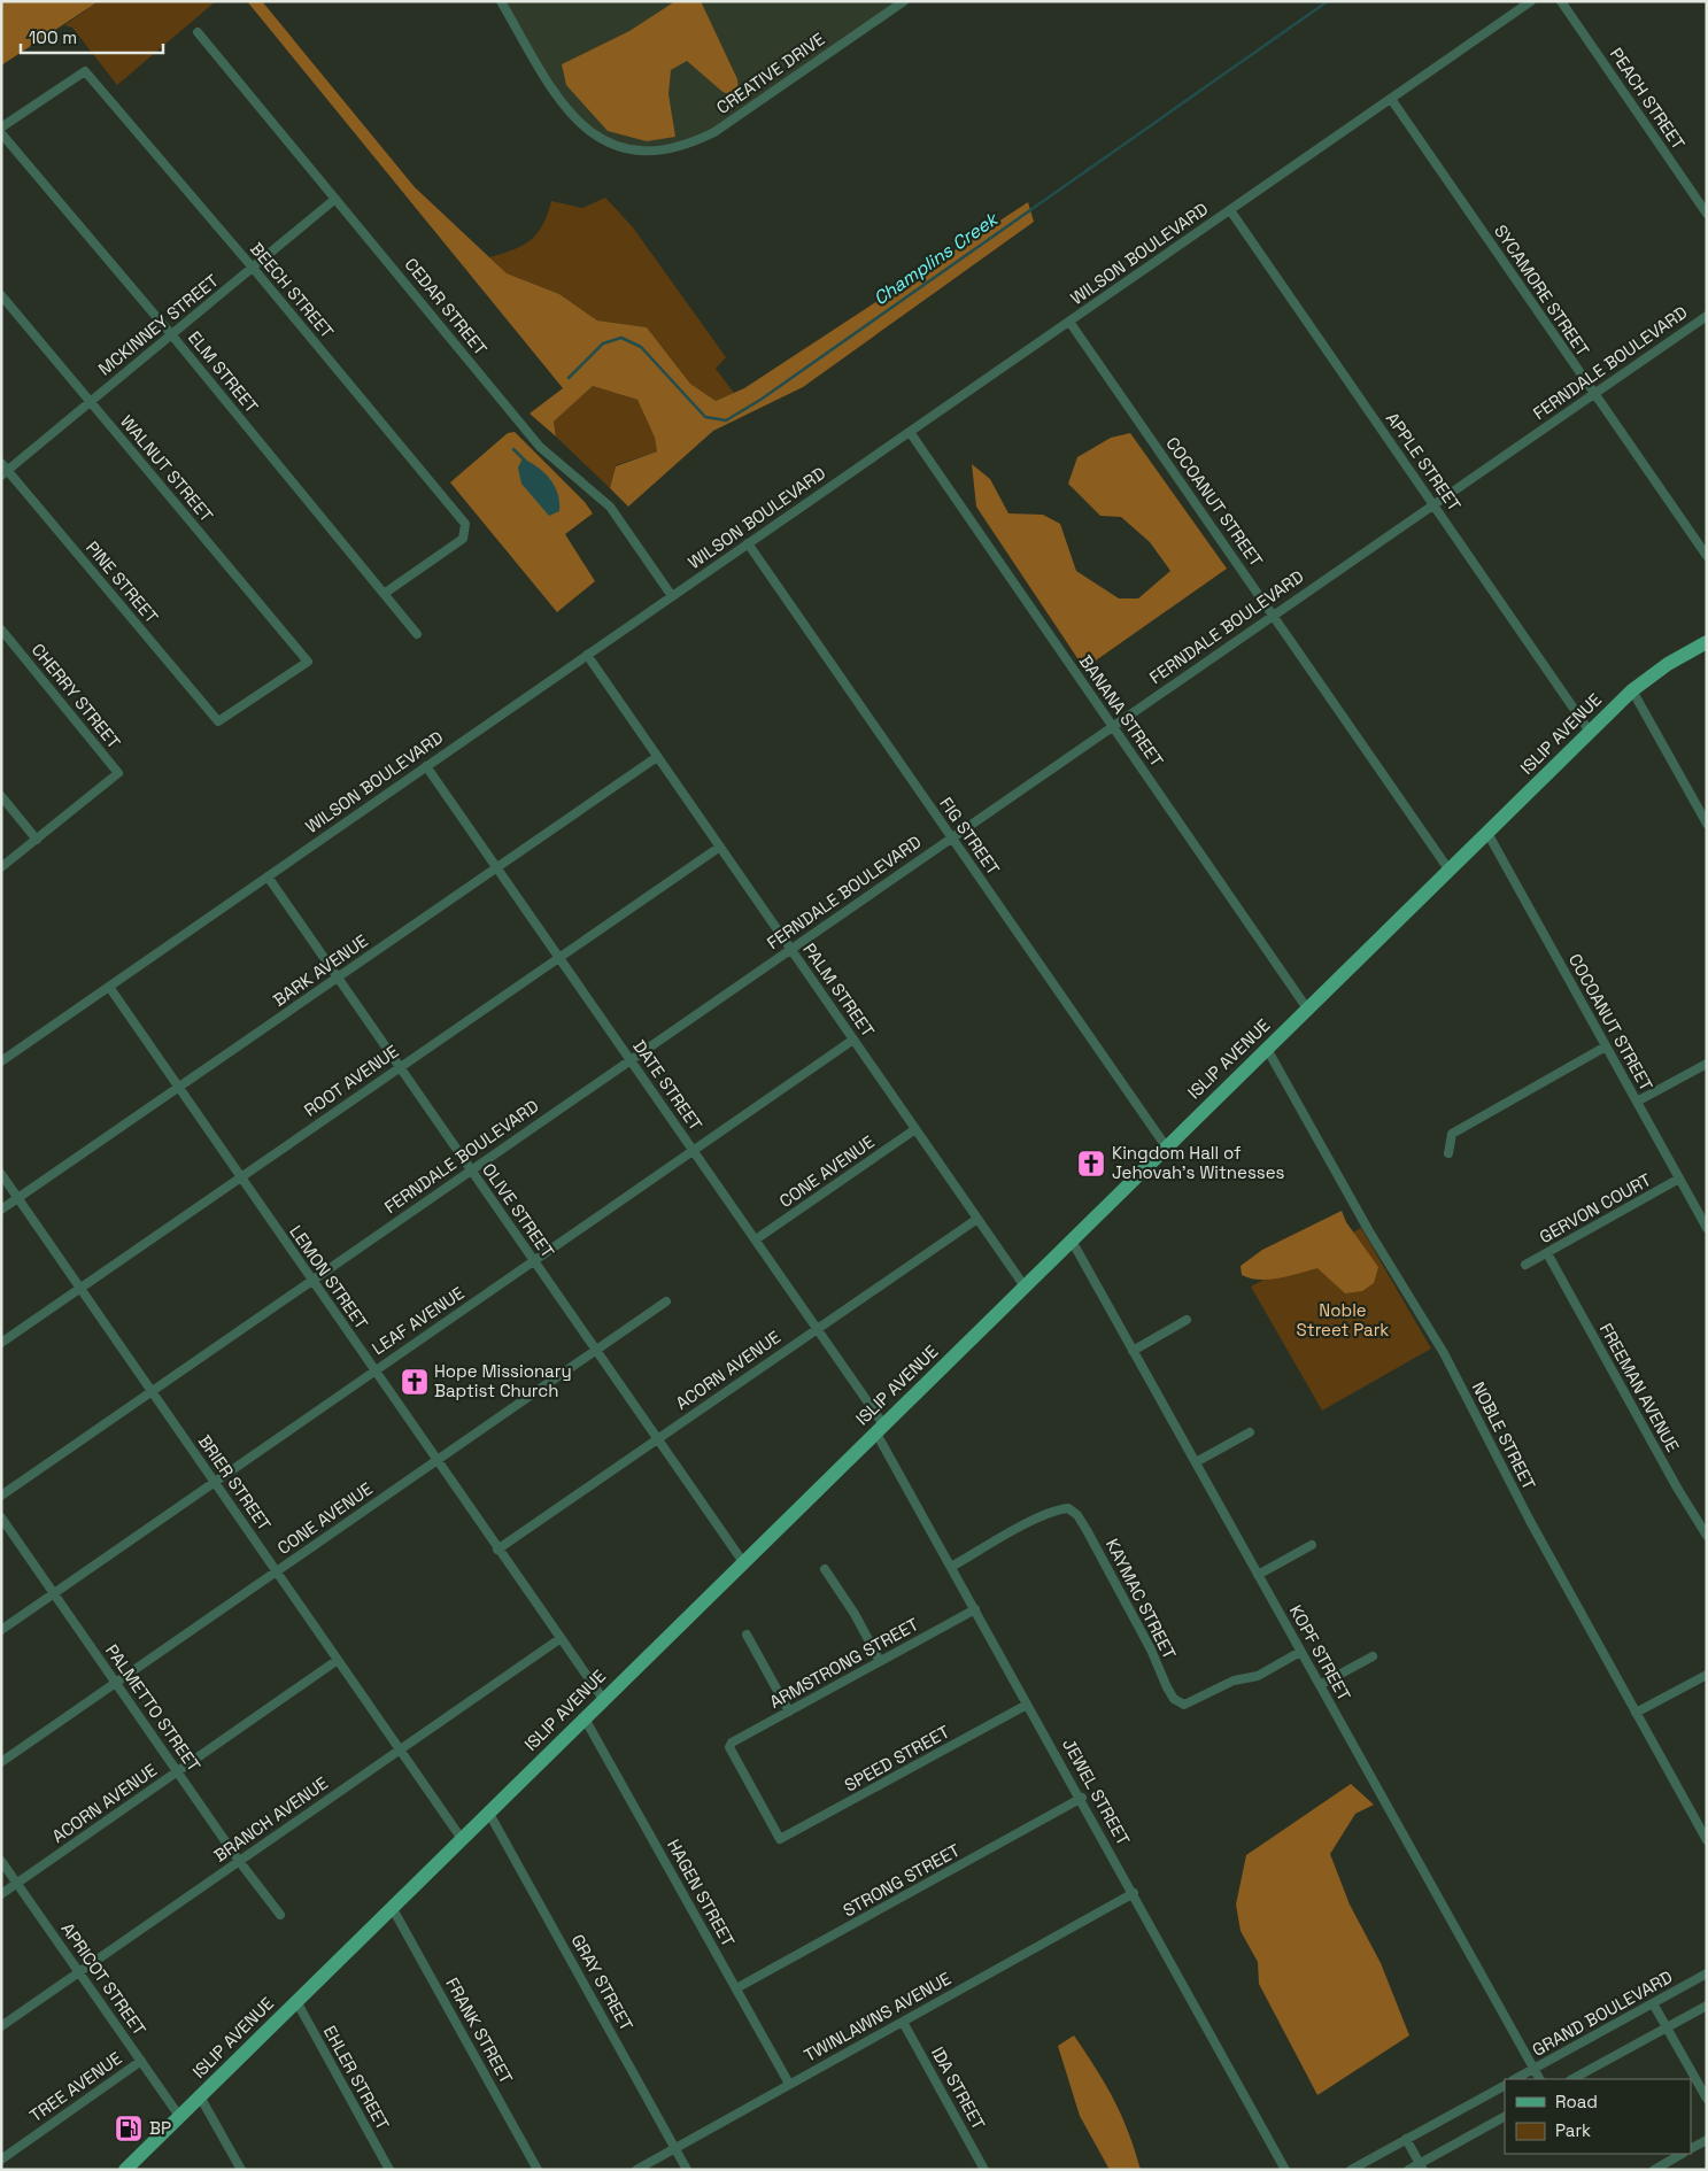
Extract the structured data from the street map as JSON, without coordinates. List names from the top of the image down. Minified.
{"streets":{"main road":["ISLIP AVENUE"],"street":["CREATIVE DRIVE","PEACH STREET","WILSON BOULEVARD","BEECH STREET","SYCAMORE STREET","CEDAR STREET","MCKINNEY STREET","FERNDALE BOULEVARD","ELM STREET","APPLE STREET","WALNUT STREET","COCOANUT STREET","PINE STREET","CHERRY STREET","BANANA STREET","FIG STREET","BARK AVENUE","PALM STREET","ROOT AVENUE","DATE STREET","CONE AVENUE","GERVON COURT","OLIVE STREET","LEMON STREET","LEAF AVENUE","ACORN AVENUE","FREEMAN AVENUE","NOBLE STREET","BRIER STREET","KAYMAC STREET","KOPF STREET","ARMSTRONG STREET","PALMETTO STREET","SPEED STREET","JEWEL STREET","BRANCH AVENUE","STRONG STREET","HAGEN STREET","APRICOT STREET","GRAY STREET","GRAND BOULEVARD","TWINLAWNS AVENUE","FRANK STREET","EHLER STREET","TREE AVENUE","IDA STREET"]},"crossings":[["WILSON BOULEVARD","SYCAMORE STREET"],["WILSON BOULEVARD","CEDAR STREET"],["WILSON BOULEVARD","APPLE STREET"],["WILSON BOULEVARD","COCOANUT STREET"],["WILSON BOULEVARD","BANANA STREET"],["WILSON BOULEVARD","FIG STREET"],["WILSON BOULEVARD","PALM STREET"],["WILSON BOULEVARD","DATE STREET"],["WILSON BOULEVARD","OLIVE STREET"],["WILSON BOULEVARD","LEMON STREET"],["BEECH STREET","MCKINNEY STREET"],["BEECH STREET","ELM STREET"],["SYCAMORE STREET","FERNDALE BOULEVARD"],["CEDAR STREET","MCKINNEY STREET"],["MCKINNEY STREET","ELM STREET"],["MCKINNEY STREET","WALNUT STREET"],["MCKINNEY STREET","PINE STREET"],["FERNDALE BOULEVARD","APPLE STREET"],["FERNDALE BOULEVARD","COCOANUT STREET"],["FERNDALE BOULEVARD","BANANA STREET"],["FERNDALE BOULEVARD","FIG STREET"],["FERNDALE BOULEVARD","PALM STREET"],["FERNDALE BOULEVARD","DATE STREET"],["FERNDALE BOULEVARD","OLIVE STREET"],["FERNDALE BOULEVARD","LEMON STREET"],["FERNDALE BOULEVARD","BRIER STREET"],["APPLE STREET","ISLIP AVENUE"],["WALNUT STREET","PINE STREET"],["COCOANUT STREET","ISLIP AVENUE"],["COCOANUT STREET","GERVON COURT"],["BANANA STREET","ISLIP AVENUE"],["ISLIP AVENUE","FIG STREET"],["ISLIP AVENUE","PALM STREET"],["ISLIP AVENUE","DATE STREET"],["ISLIP AVENUE","OLIVE STREET"],["ISLIP AVENUE","LEMON STREET"],["ISLIP AVENUE","NOBLE STREET"],["ISLIP AVENUE","BRIER STREET"],["ISLIP AVENUE","KOPF STREET"],["ISLIP AVENUE","JEWEL STREET"],["ISLIP AVENUE","HAGEN STREET"],["ISLIP AVENUE","APRICOT STREET"],["ISLIP AVENUE","GRAY STREET"],["ISLIP AVENUE","FRANK STREET"],["ISLIP AVENUE","EHLER STREET"],["BARK AVENUE","PALM STREET"],["BARK AVENUE","DATE STREET"],["BARK AVENUE","OLIVE STREET"],["BARK AVENUE","LEMON STREET"],["BARK AVENUE","BRIER STREET"],["PALM STREET","ROOT AVENUE"],["PALM STREET","CONE AVENUE"],["PALM STREET","LEAF AVENUE"],["PALM STREET","ACORN AVENUE"],["ROOT AVENUE","DATE STREET"],["ROOT AVENUE","OLIVE STREET"],["ROOT AVENUE","LEMON STREET"],["ROOT AVENUE","BRIER STREET"],["DATE STREET","CONE AVENUE"],["DATE STREET","LEAF AVENUE"],["DATE STREET","ACORN AVENUE"],["DATE STREET","JEWEL STREET"],["CONE AVENUE","OLIVE STREET"],["CONE AVENUE","LEMON STREET"],["CONE AVENUE","BRIER STREET"],["CONE AVENUE","PALMETTO STREET"],["GERVON COURT","FREEMAN AVENUE"],["OLIVE STREET","LEAF AVENUE"],["OLIVE STREET","ACORN AVENUE"],["LEMON STREET","LEAF AVENUE"],["LEMON STREET","ACORN AVENUE"],["LEMON STREET","BRANCH AVENUE"],["LEAF AVENUE","BRIER STREET"],["LEAF AVENUE","PALMETTO STREET"],["ACORN AVENUE","BRIER STREET"],["ACORN AVENUE","PALMETTO STREET"],["ACORN AVENUE","APRICOT STREET"],["BRIER STREET","BRANCH AVENUE"],["KAYMAC STREET","KOPF STREET"],["KAYMAC STREET","JEWEL STREET"],["KOPF STREET","GRAND BOULEVARD"],["ARMSTRONG STREET","SPEED STREET"],["ARMSTRONG STREET","JEWEL STREET"],["PALMETTO STREET","BRANCH AVENUE"],["SPEED STREET","JEWEL STREET"],["JEWEL STREET","STRONG STREET"],["JEWEL STREET","TWINLAWNS AVENUE"],["BRANCH AVENUE","APRICOT STREET"],["STRONG STREET","HAGEN STREET"],["HAGEN STREET","TWINLAWNS AVENUE"],["APRICOT STREET","TREE AVENUE"],["GRAY STREET","TWINLAWNS AVENUE"],["TWINLAWNS AVENUE","IDA STREET"]],"water":["Champlins Creek"],"parks":["Noble Street Park"],"places":{"church":["Kingdom Hall of Jehovah’s Witnesses","Hope Missionary Baptist Church"],"fuel station":["BP"]},"legend":["Road","Park"],"scale_bar":"100 m"}
